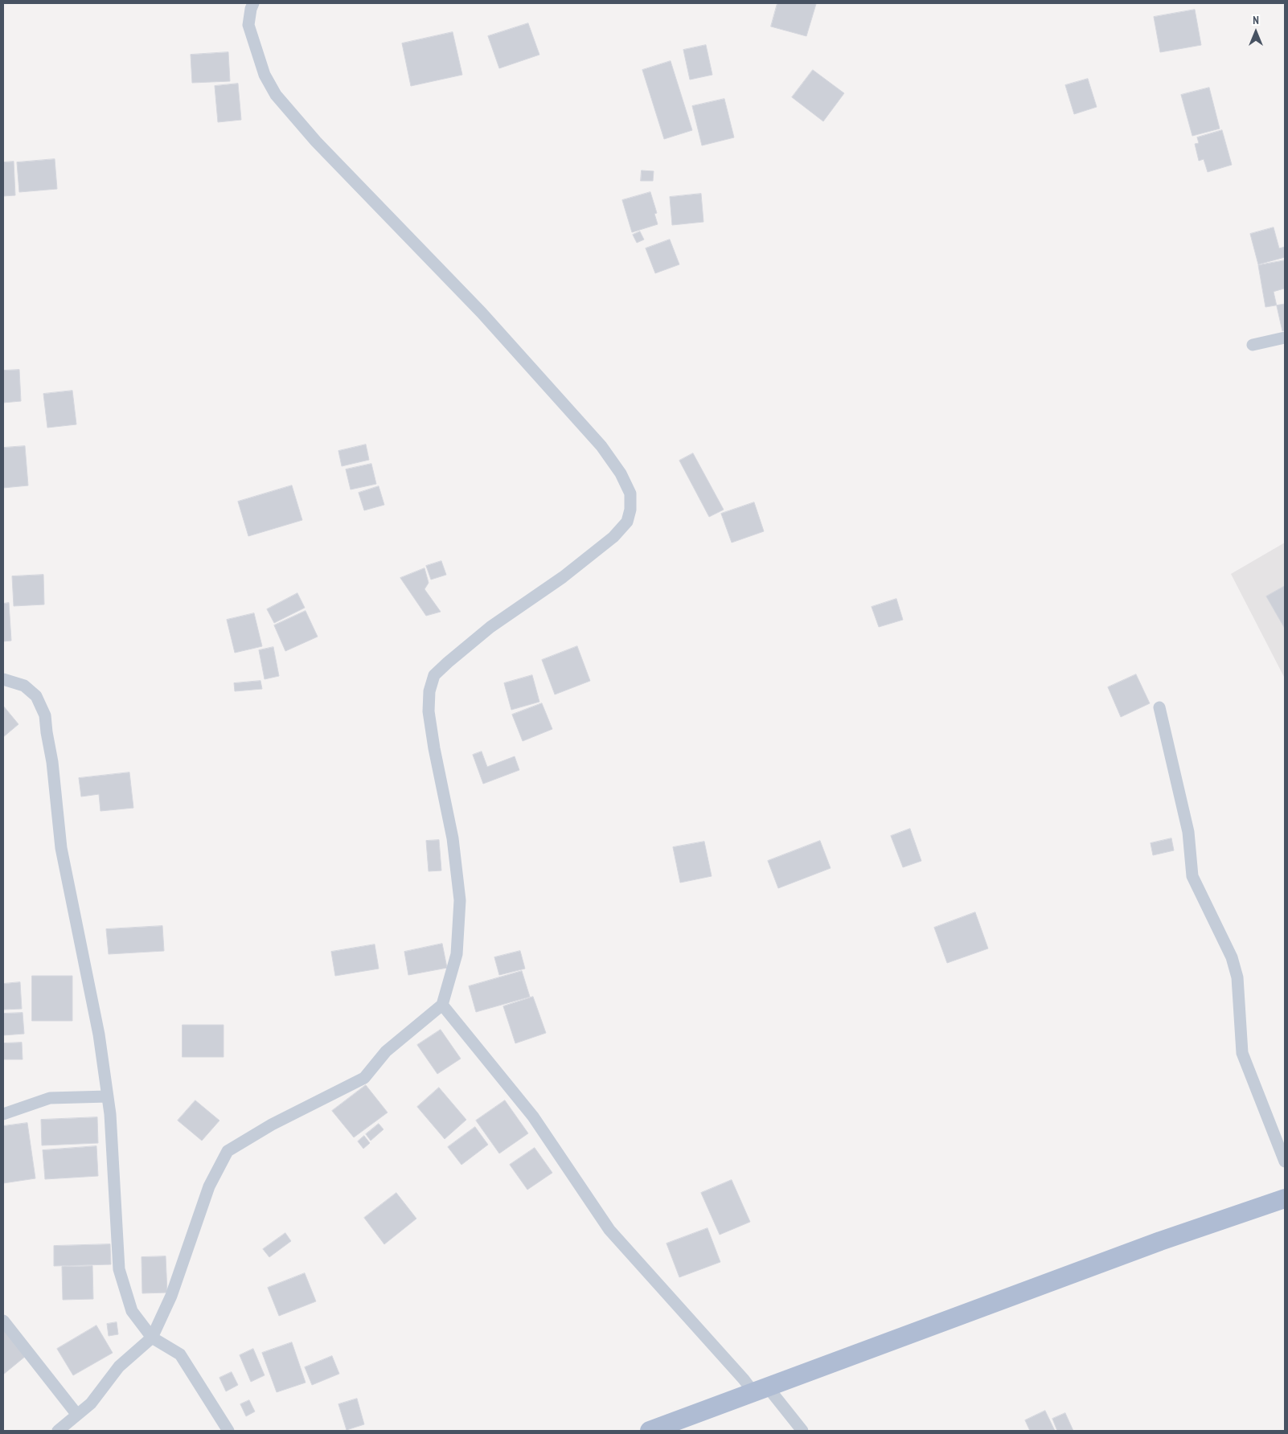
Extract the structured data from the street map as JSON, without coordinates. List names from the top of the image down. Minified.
{"north":"top"}
